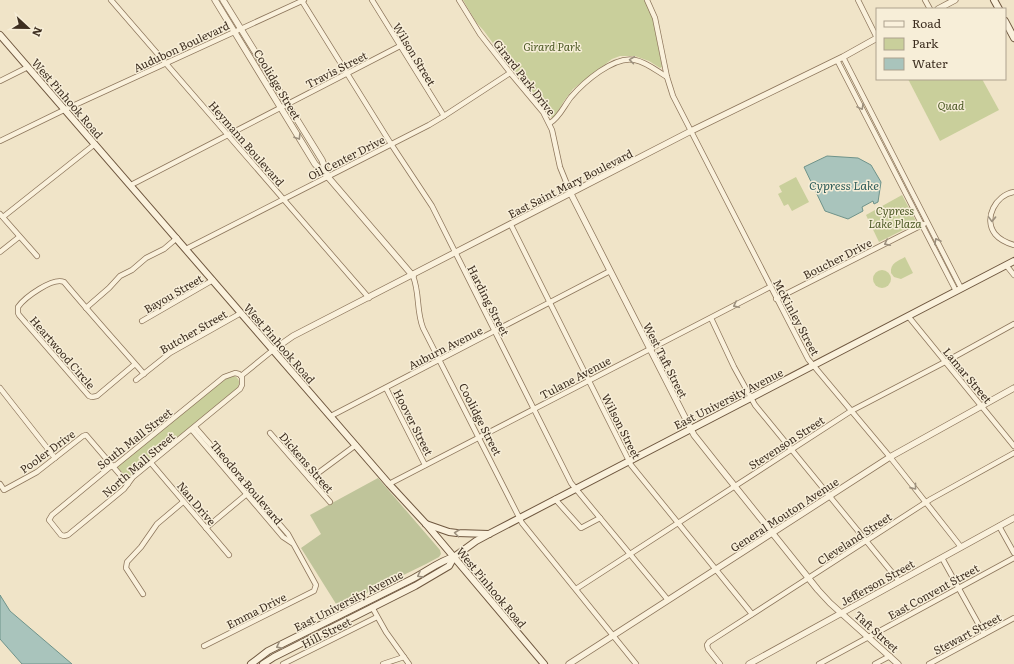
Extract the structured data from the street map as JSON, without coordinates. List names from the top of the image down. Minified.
{"streets":{"main road":["West Pinhook Road","East University Avenue"],"street":["Audubon Boulevard","Wilson Street","Travis Street","Girard Park Drive","Coolidge Street","Heymann Boulevard","Oil Center Drive","East Saint Mary Boulevard","Boucher Drive","Bayou Street","Harding Street","McKinley Street","Butcher Street","Auburn Avenue","Heartwood Circle","West Taft Street","Lamar Street","Tulane Avenue","Hoover Street","South Mall Street","Stevenson Street","Pooler Drive","Dickens Street","North Mall Street","Theodora Boulevard","Nan Drive","General Mouton Avenue","Cleveland Street","Jefferson Street","East Convent Street","Emma Drive","Taft Street","Hill Street","Stewart Street"]},"crossings":[["Audubon Boulevard","Coolidge Street"],["Audubon Boulevard","West Pinhook Road"],["Audubon Boulevard","Heymann Boulevard"],["Audubon Boulevard","Harding Street"],["Wilson Street","Travis Street"],["Wilson Street","Oil Center Drive"],["Wilson Street","East Saint Mary Boulevard"],["Wilson Street","Auburn Avenue"],["Wilson Street","Tulane Avenue"],["Wilson Street","East University Avenue"],["Wilson Street","Stevenson Street"],["Wilson Street","General Mouton Avenue"],["Wilson Street","Cleveland Street"],["Travis Street","Coolidge Street"],["Travis Street","West Pinhook Road"],["Travis Street","Heymann Boulevard"],["Travis Street","Harding Street"],["Girard Park Drive","Oil Center Drive"],["Girard Park Drive","East Saint Mary Boulevard"],["Girard Park Drive","West Taft Street"],["Coolidge Street","Oil Center Drive"],["Coolidge Street","East Saint Mary Boulevard"],["Coolidge Street","Auburn Avenue"],["Coolidge Street","Tulane Avenue"],["Coolidge Street","East University Avenue"],["Coolidge Street","Stevenson Street"],["Coolidge Street","General Mouton Avenue"],["West Pinhook Road","Oil Center Drive"],["West Pinhook Road","East Saint Mary Boulevard"],["West Pinhook Road","Bayou Street"],["West Pinhook Road","Butcher Street"],["West Pinhook Road","Auburn Avenue"],["West Pinhook Road","Tulane Avenue"],["West Pinhook Road","East University Avenue"],["Heymann Boulevard","Oil Center Drive"],["Heymann Boulevard","East Saint Mary Boulevard"],["Oil Center Drive","Harding Street"],["East Saint Mary Boulevard","Harding Street"],["East Saint Mary Boulevard","McKinley Street"],["East Saint Mary Boulevard","West Taft Street"],["Boucher Drive","McKinley Street"],["Harding Street","Auburn Avenue"],["Harding Street","Tulane Avenue"],["Harding Street","East University Avenue"],["Harding Street","Stevenson Street"],["Harding Street","General Mouton Avenue"],["McKinley Street","Tulane Avenue"],["McKinley Street","East University Avenue"],["McKinley Street","Stevenson Street"],["McKinley Street","General Mouton Avenue"],["McKinley Street","Cleveland Street"],["McKinley Street","Jefferson Street"],["Butcher Street","Heartwood Circle"],["Auburn Avenue","West Taft Street"],["Auburn Avenue","Hoover Street"],["West Taft Street","Tulane Avenue"],["West Taft Street","East University Avenue"],["West Taft Street","Stevenson Street"],["West Taft Street","General Mouton Avenue"],["West Taft Street","Cleveland Street"],["West Taft Street","Taft Street"],["Lamar Street","East University Avenue"],["Lamar Street","Stevenson Street"],["Lamar Street","General Mouton Avenue"],["Tulane Avenue","Hoover Street"],["South Mall Street","Pooler Drive"],["South Mall Street","North Mall Street"],["Pooler Drive","North Mall Street"],["North Mall Street","Theodora Boulevard"],["North Mall Street","Nan Drive"],["Theodora Boulevard","Emma Drive"],["Cleveland Street","Taft Street"],["Jefferson Street","Taft Street"],["East Convent Street","Taft Street"]],"one_way":["Boucher Drive"],"water":["Cypress Lake"],"parks":["Girard Park","Quad","Cypress Lake Plaza"],"legend":["Road","Park","Water"],"north":"right"}
